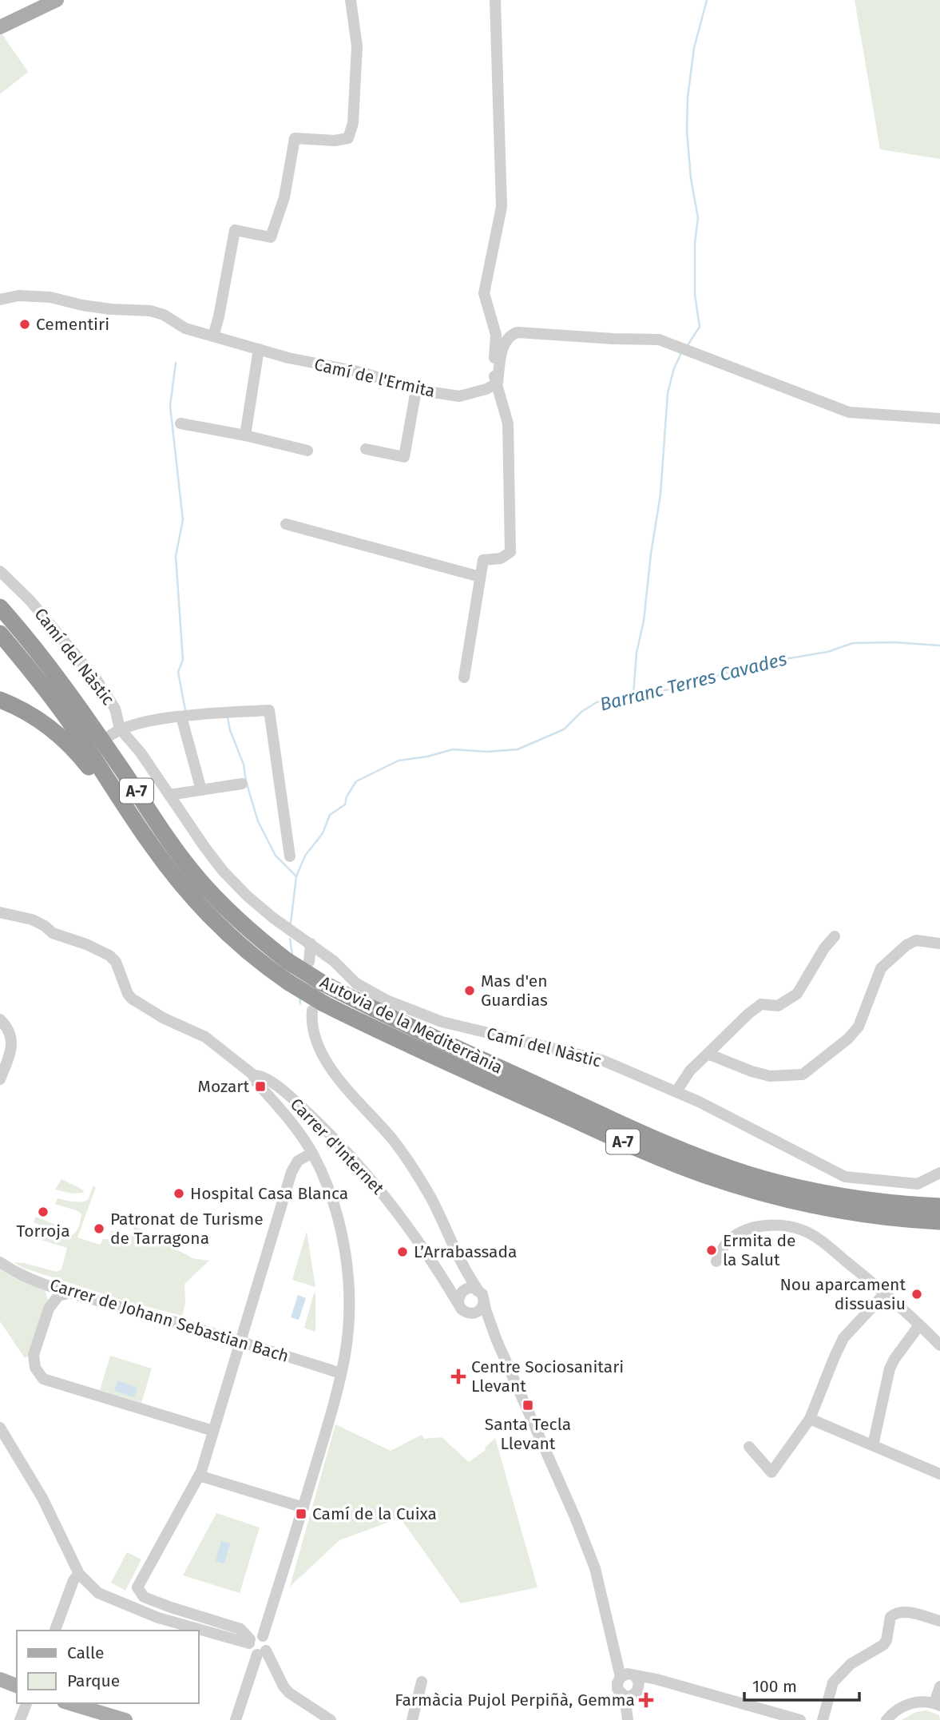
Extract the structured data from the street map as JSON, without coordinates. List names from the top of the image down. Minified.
{"streets":{"highway":["A-7","Autovia de la Mediterrània"],"street":["Camí de l'Ermita","Camí del Nàstic","Carrer d'Internet","Carrer de Johann Sebastian Bach"]},"water":["Barranc Terres Cavades"],"places":{"other":["Cementiri","Mas d'en Guardias","Hospital Casa Blanca","Torroja","Patronat de Turisme de Tarragona","Ermita de la Salut","L’Arrabassada","Nou aparcament dissuasiu"],"transit":["Mozart","Santa Tecla Llevant","Camí de la Cuixa"],"health":["Centre Sociosanitari Llevant","Farmàcia Pujol Perpiñà, Gemma"]},"legend":["Calle","Parque"],"scale_bar":"100 m"}
